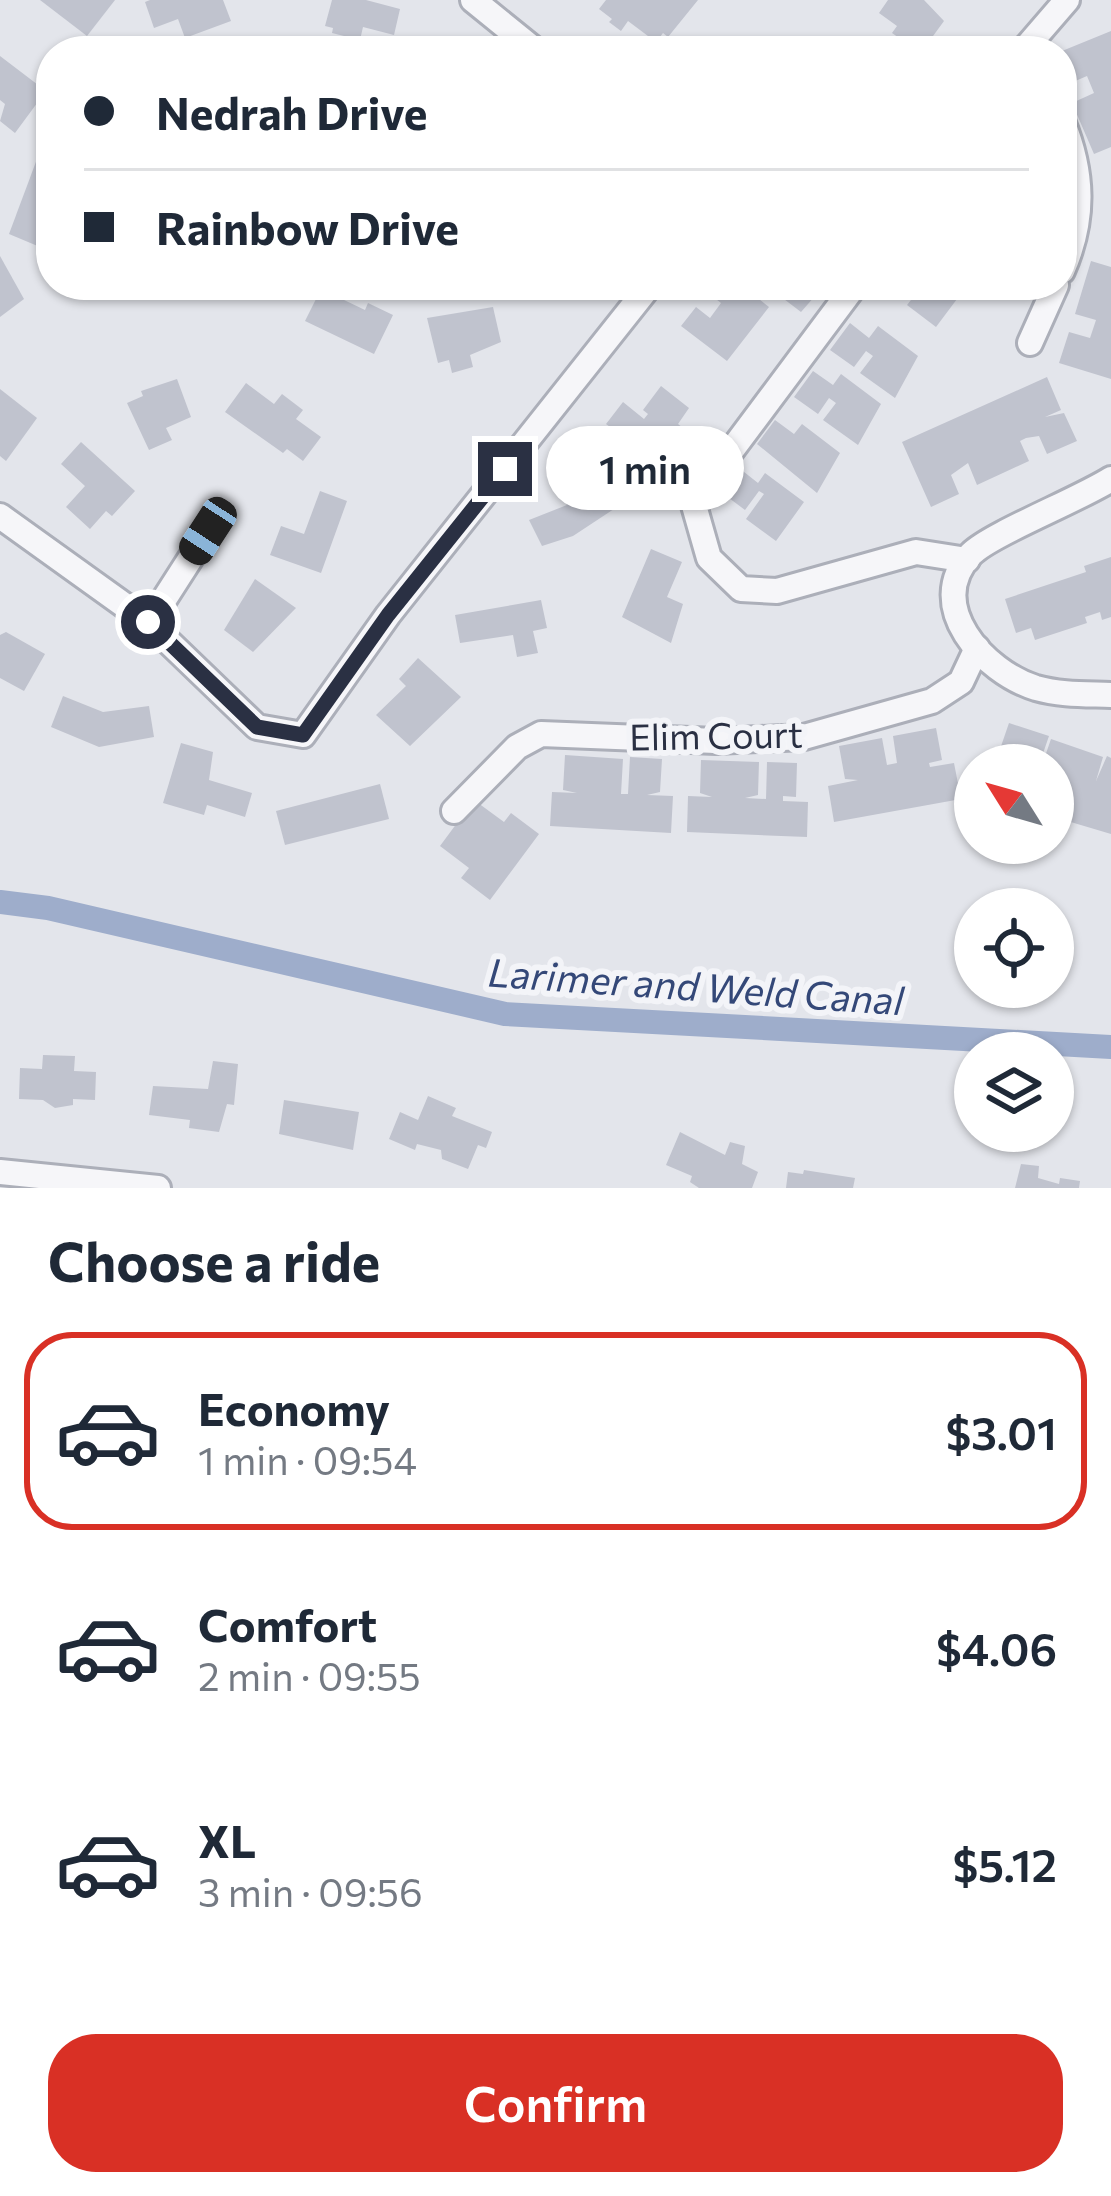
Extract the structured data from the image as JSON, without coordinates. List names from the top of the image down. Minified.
{"streets":{"street":["Elim Court"]},"water":["Larimer and Weld Canal"],"north":"top left","page":{"banner":["Nedrah Drive","Rainbow Drive"],"bubble":"1 min","heading":"Choose a ride","list":[{"name":"Economy","note":"1 min · 09:54","value":"$3.01"},{"name":"Comfort","note":"2 min · 09:55","value":"$4.06"},{"name":"XL","note":"3 min · 09:56","value":"$5.12"}],"buttons":"Confirm"}}
